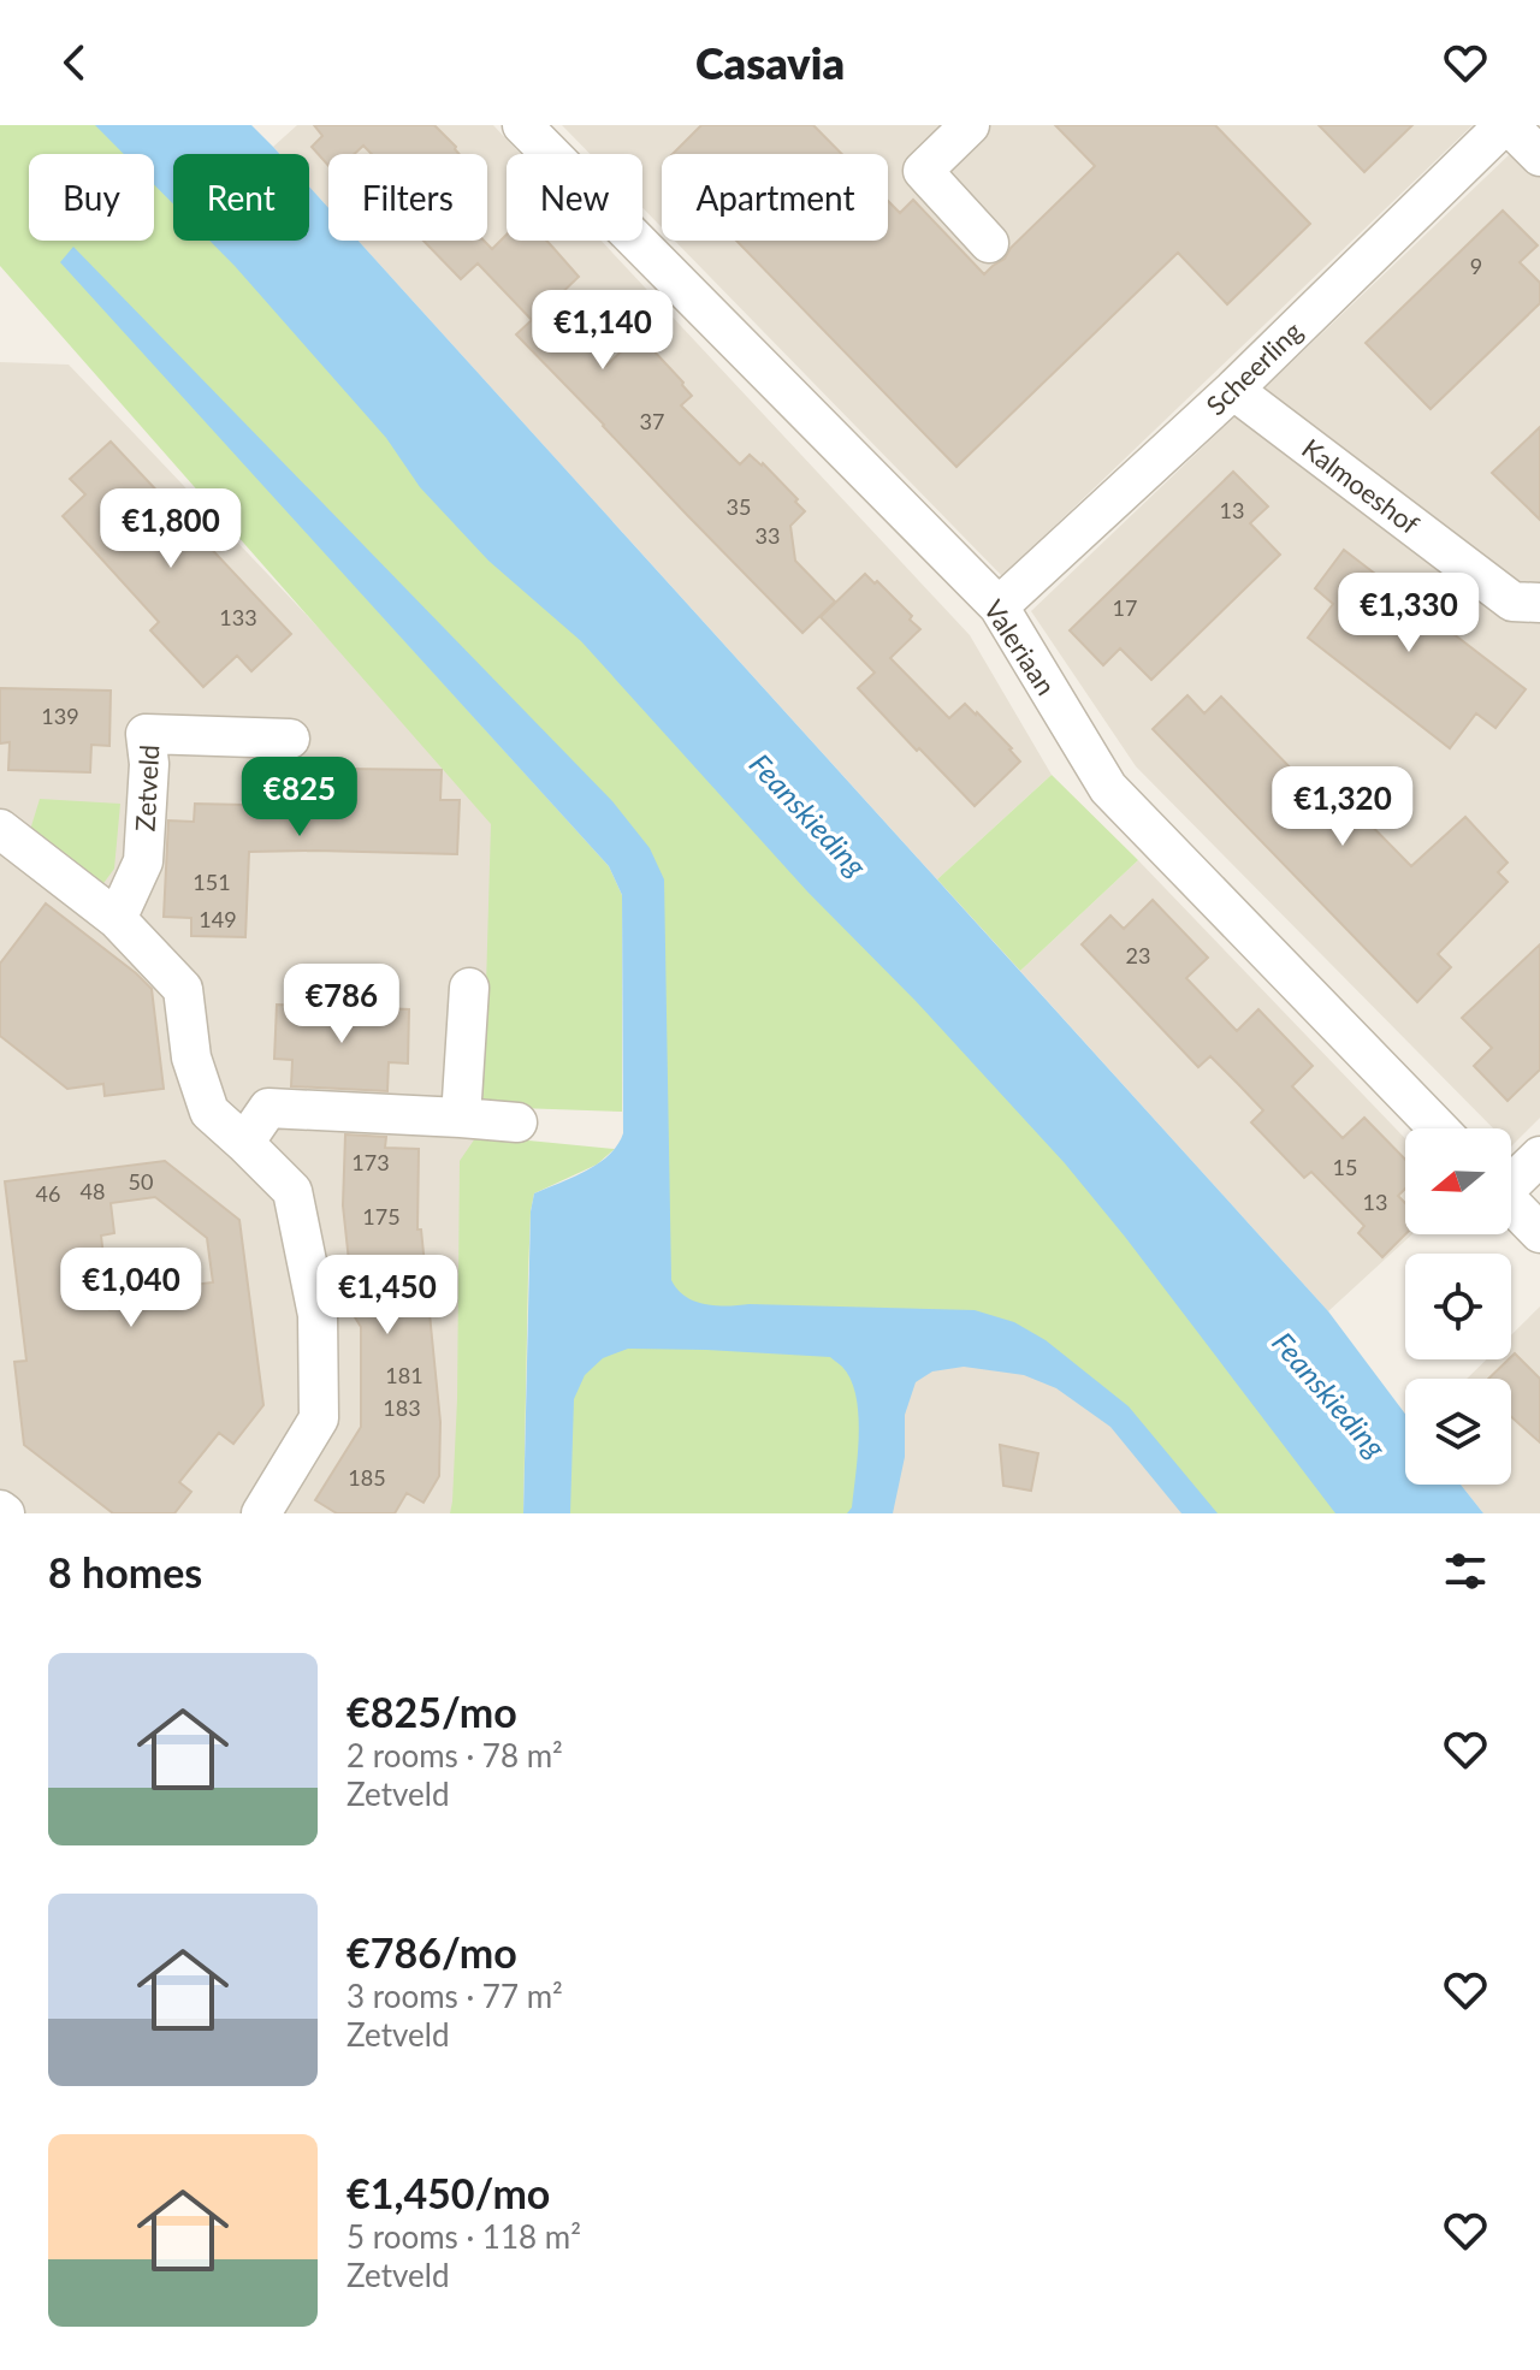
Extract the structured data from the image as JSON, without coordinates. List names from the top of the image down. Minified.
{"streets":{"street":["Scheerling","Kalmoeshof","Valeriaan","Zetveld"]},"crossings":[["Scheerling","Kalmoeshof"],["Scheerling","Valeriaan"]],"water":["Feanskieding"],"house_numbers":["9","37","35","13","33","17","133","139","151","149","23","173","15","50","48","46","13","175","181","183","185"],"north":"left","page":{"header":"Casavia","chip":["Buy","Rent","Filters","New","Apartment"],"price":["€1,140","€1,800","€1,330","€825","€1,320","€786","€1,040","€1,450"],"heading":"8 homes","list":[{"name":"€825/mo","note":"2 rooms · 78 m² · Zetveld"},{"name":"€786/mo","note":"3 rooms · 77 m² · Zetveld"},{"name":"€1,450/mo","note":"5 rooms · 118 m² · Zetveld"}]}}
